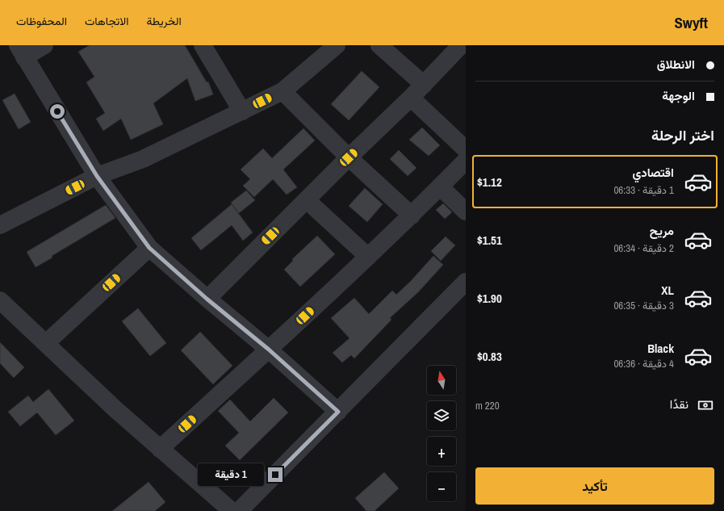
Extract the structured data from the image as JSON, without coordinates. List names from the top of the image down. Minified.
{"north":"top","page":{"header":"Swyft","nav":["الخريطة","الاتجاهات","المحفوظات"],"banner":["الانطلاق","الوجهة"],"heading":"اختر الرحلة","list":[{"name":"اقتصادي","note":"1 دقيقة · 06:33","value":"$1.12"},{"name":"مريح","note":"2 دقيقة · 06:34","value":"$1.51"},{"name":"XL","note":"3 دقيقة · 06:35","value":"$1.90"},{"name":"Black","note":"4 دقيقة · 06:36","value":"$0.83"}],"map_buttons":["+","−"],"pay":["نقدًا","220 m"],"buttons":"تأكيد","bubble":"1 دقيقة"}}
